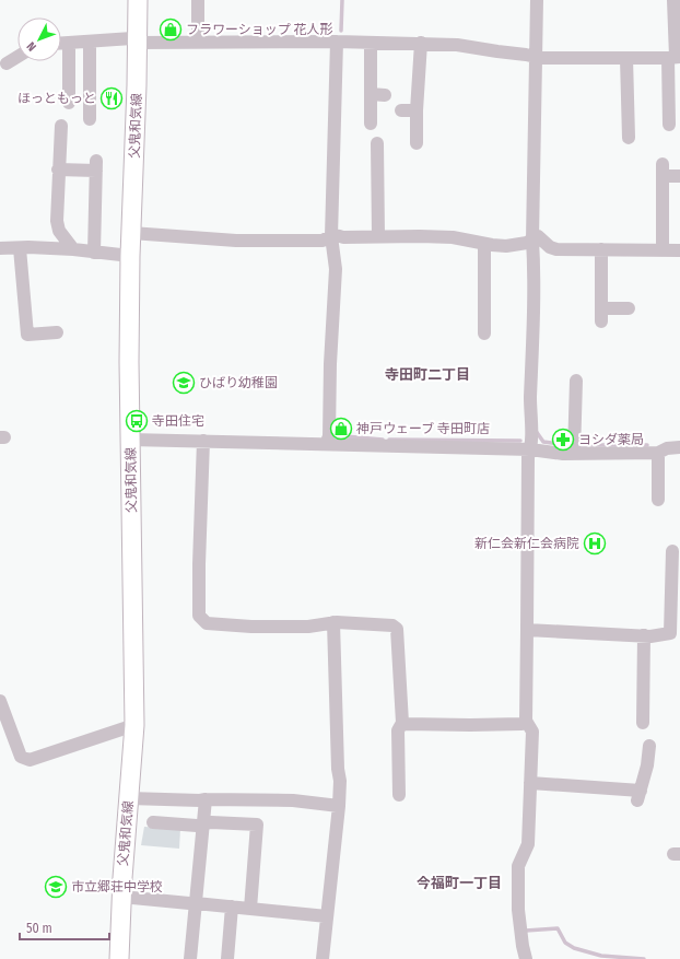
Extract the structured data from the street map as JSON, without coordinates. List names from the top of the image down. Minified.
{"streets":{"main road":["父鬼和気線"]},"districts":["寺田町二丁目","今福町一丁目"],"places":{"shop":["フラワーショップ 花人形","神戸ウェーブ 寺田町店"],"restaurant":["ほっともっと"],"school or university":["ひばり幼稚園","市立郷荘中学校"],"bus stop":["寺田住宅"],"pharmacy":["ヨシダ薬局"],"hospital":["新仁会新仁会病院"]},"scale_bar":"50 m","north":"bottom left"}
